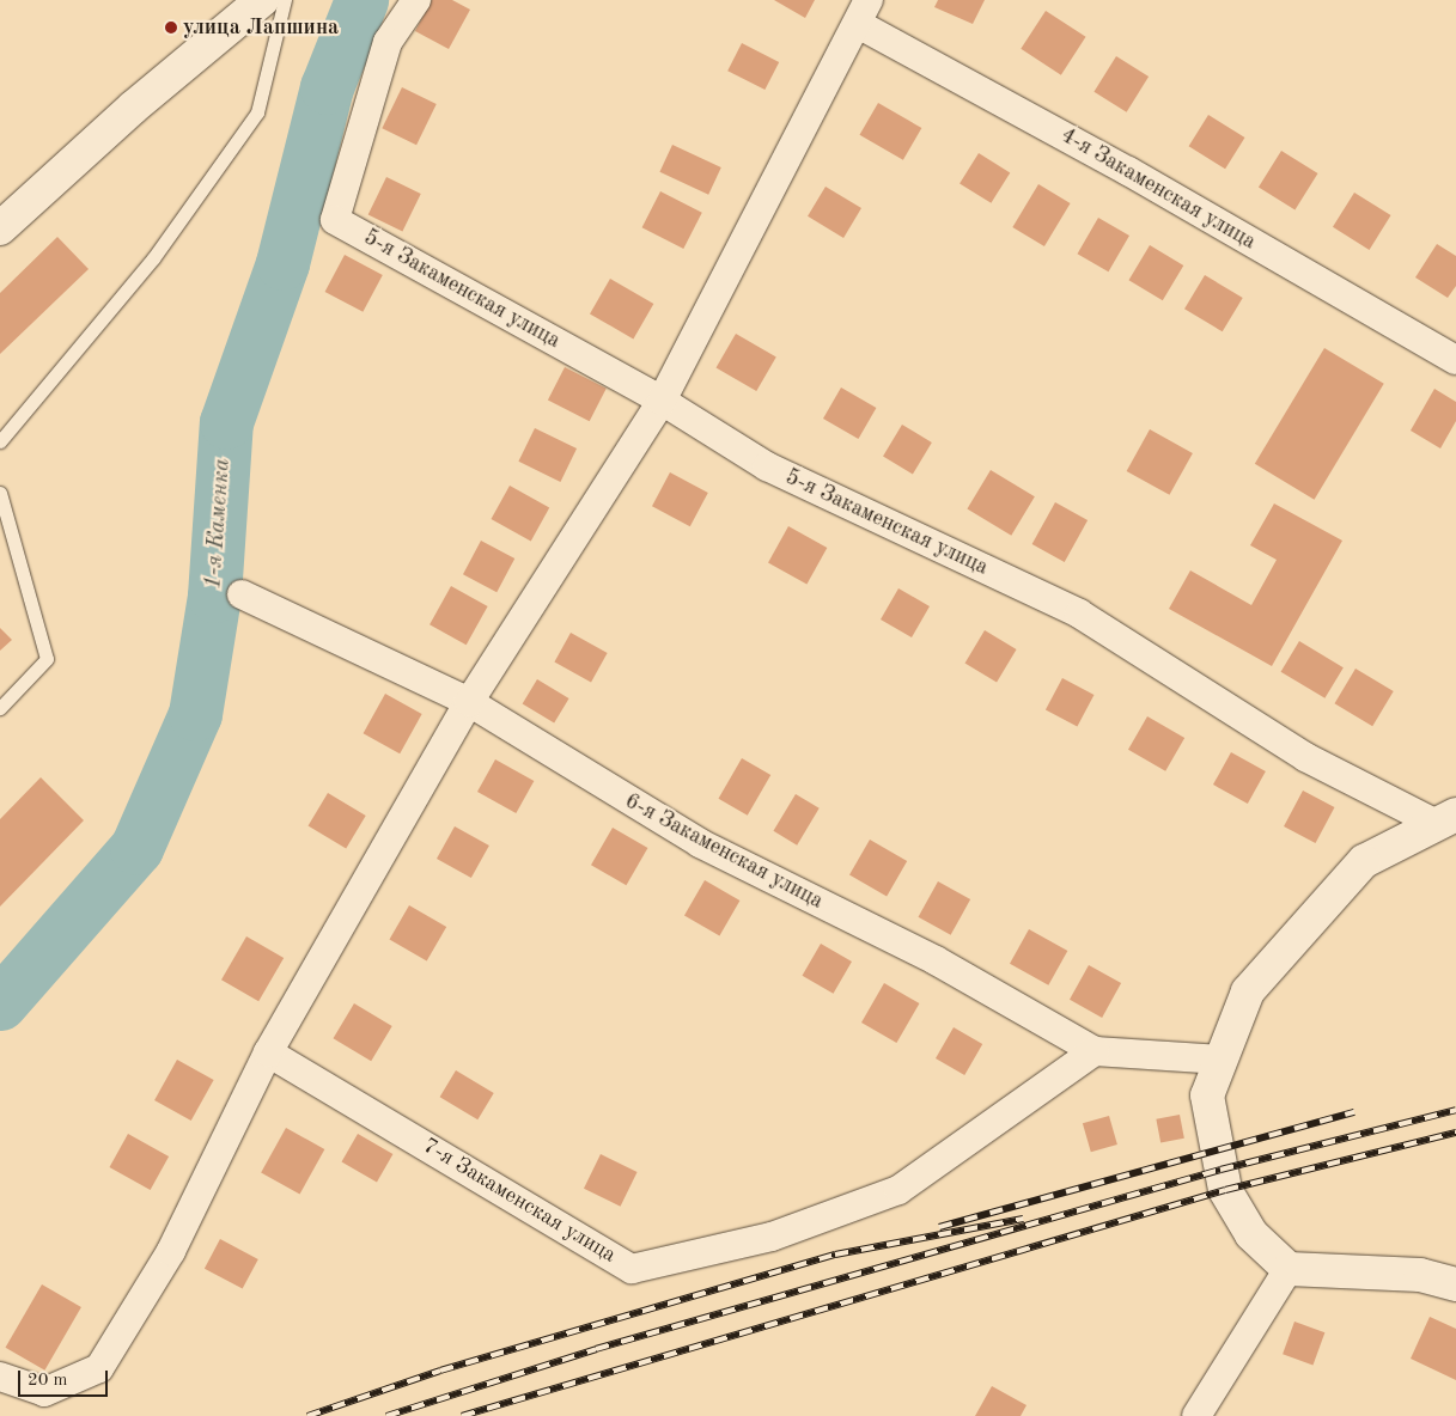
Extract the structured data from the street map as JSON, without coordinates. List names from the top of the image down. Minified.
{"streets":{"street":["4-я Закаменская улица","5-я Закаменская улица","6-я Закаменская улица","7-я Закаменская улица"]},"crossings":[["6-я Закаменская улица","7-я Закаменская улица"]],"water":["1-я Каменка"],"places":["улица Лапшина"],"scale_bar":"20 m"}
